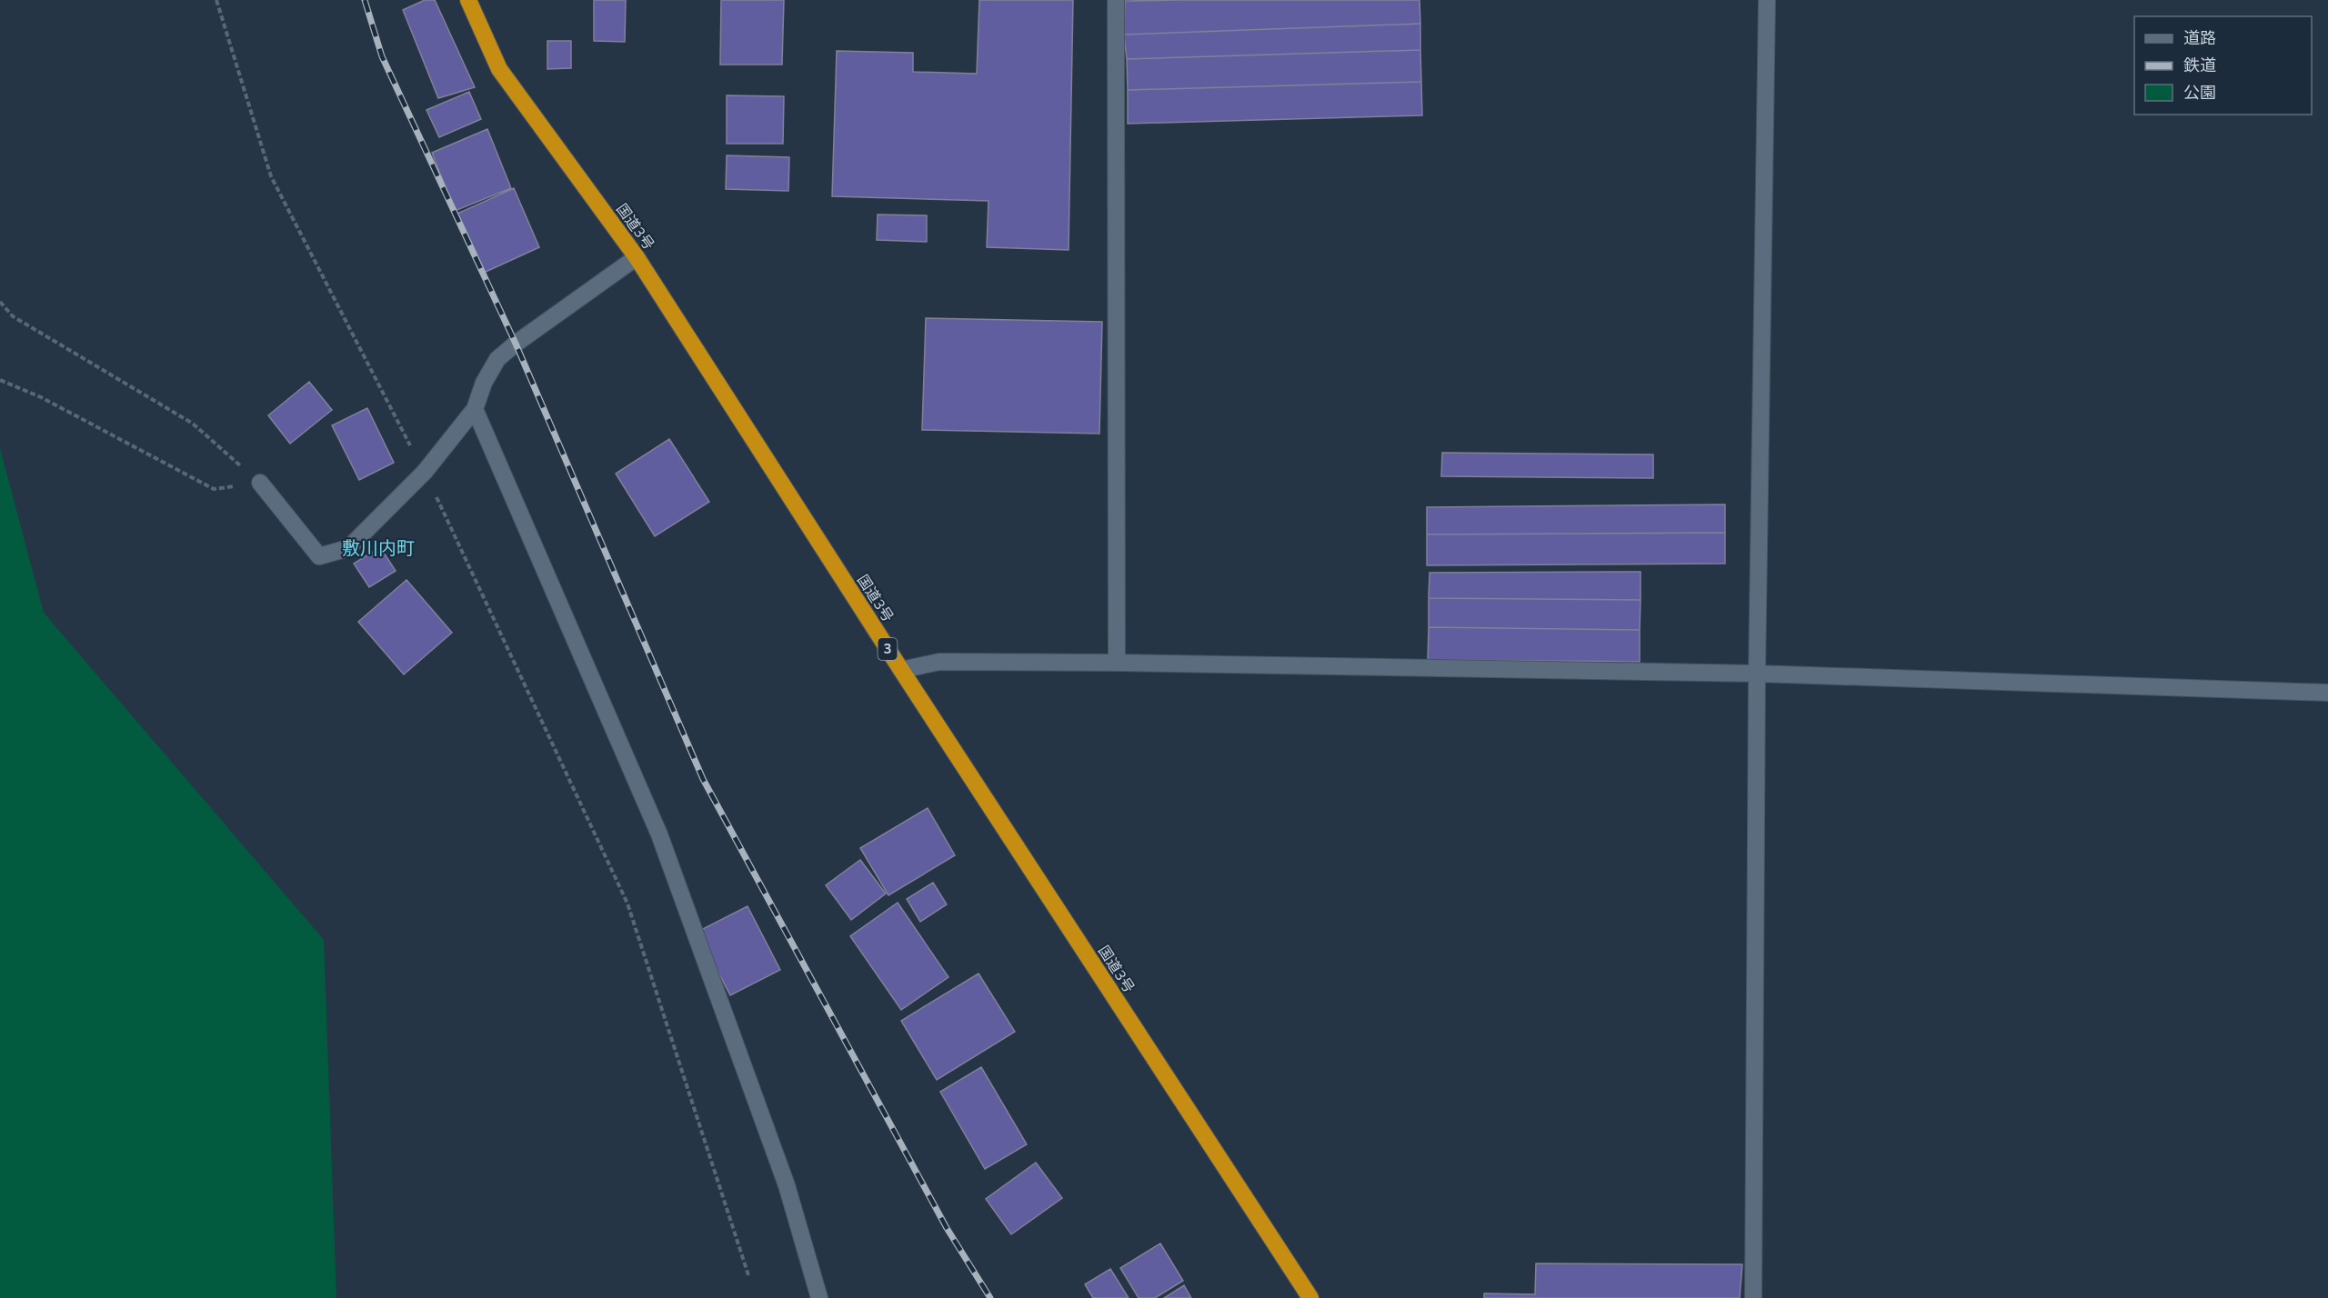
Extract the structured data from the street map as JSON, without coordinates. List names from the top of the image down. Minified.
{"streets":{"highway":["国道3号","3"]},"districts":["敷川内町"],"legend":["道路","鉄道","公園"]}
